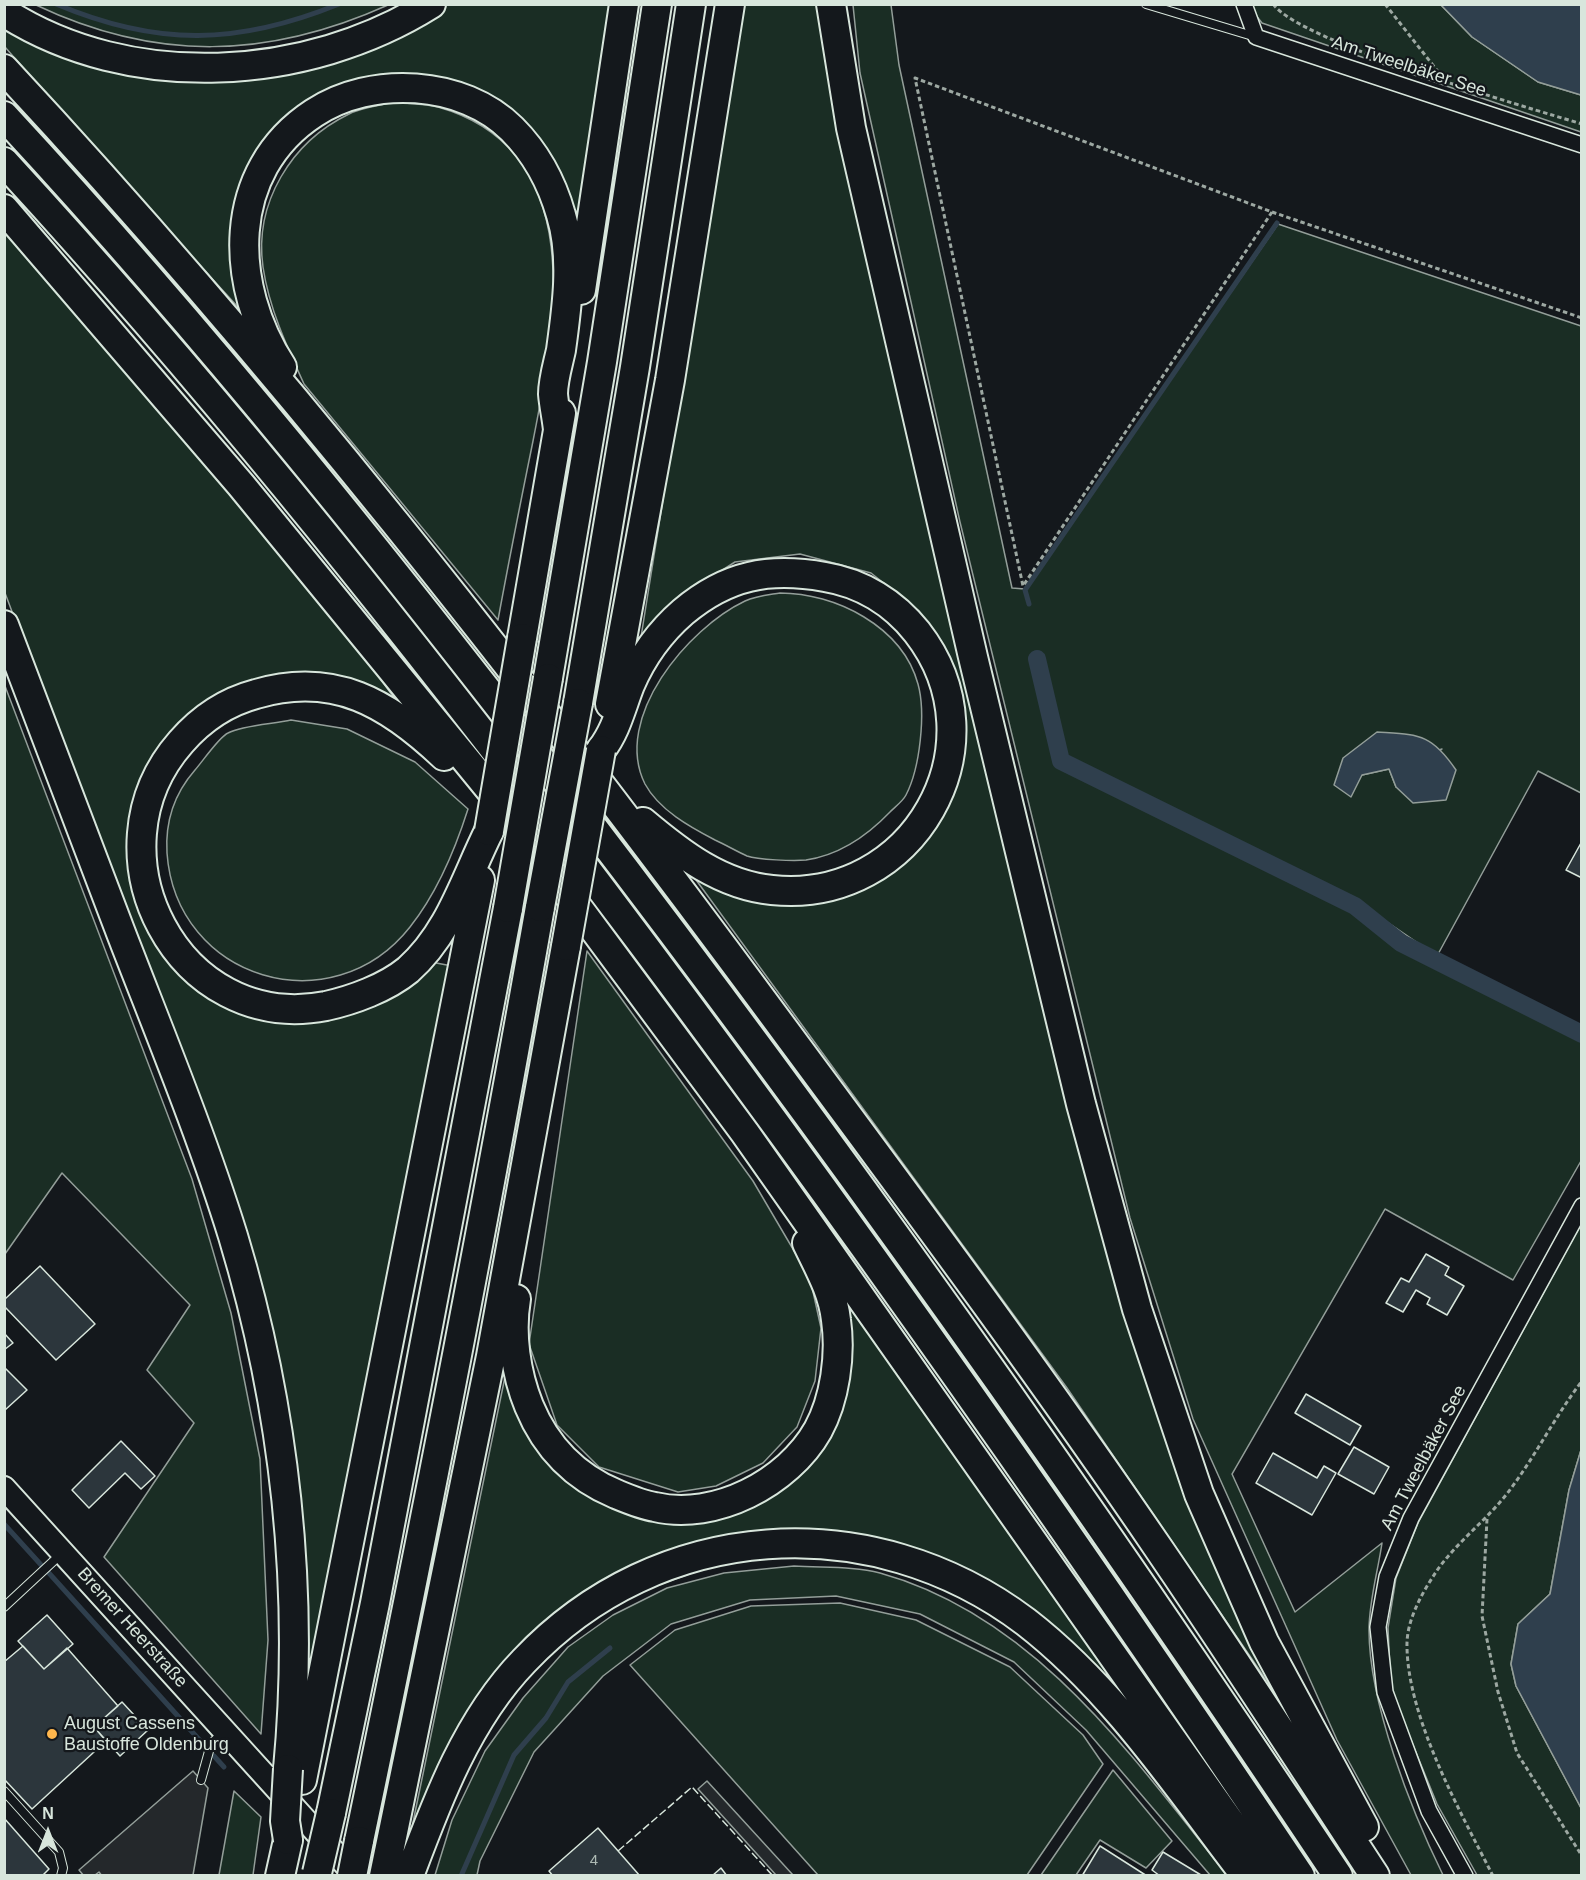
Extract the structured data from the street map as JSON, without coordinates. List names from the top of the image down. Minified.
{"streets":{"main road":["Bremer Heerstraße"],"street":["Am Tweelbäker See"]},"places":["August Cassens Baustoffe Oldenburg"],"house_numbers":["4"],"north":"top"}
